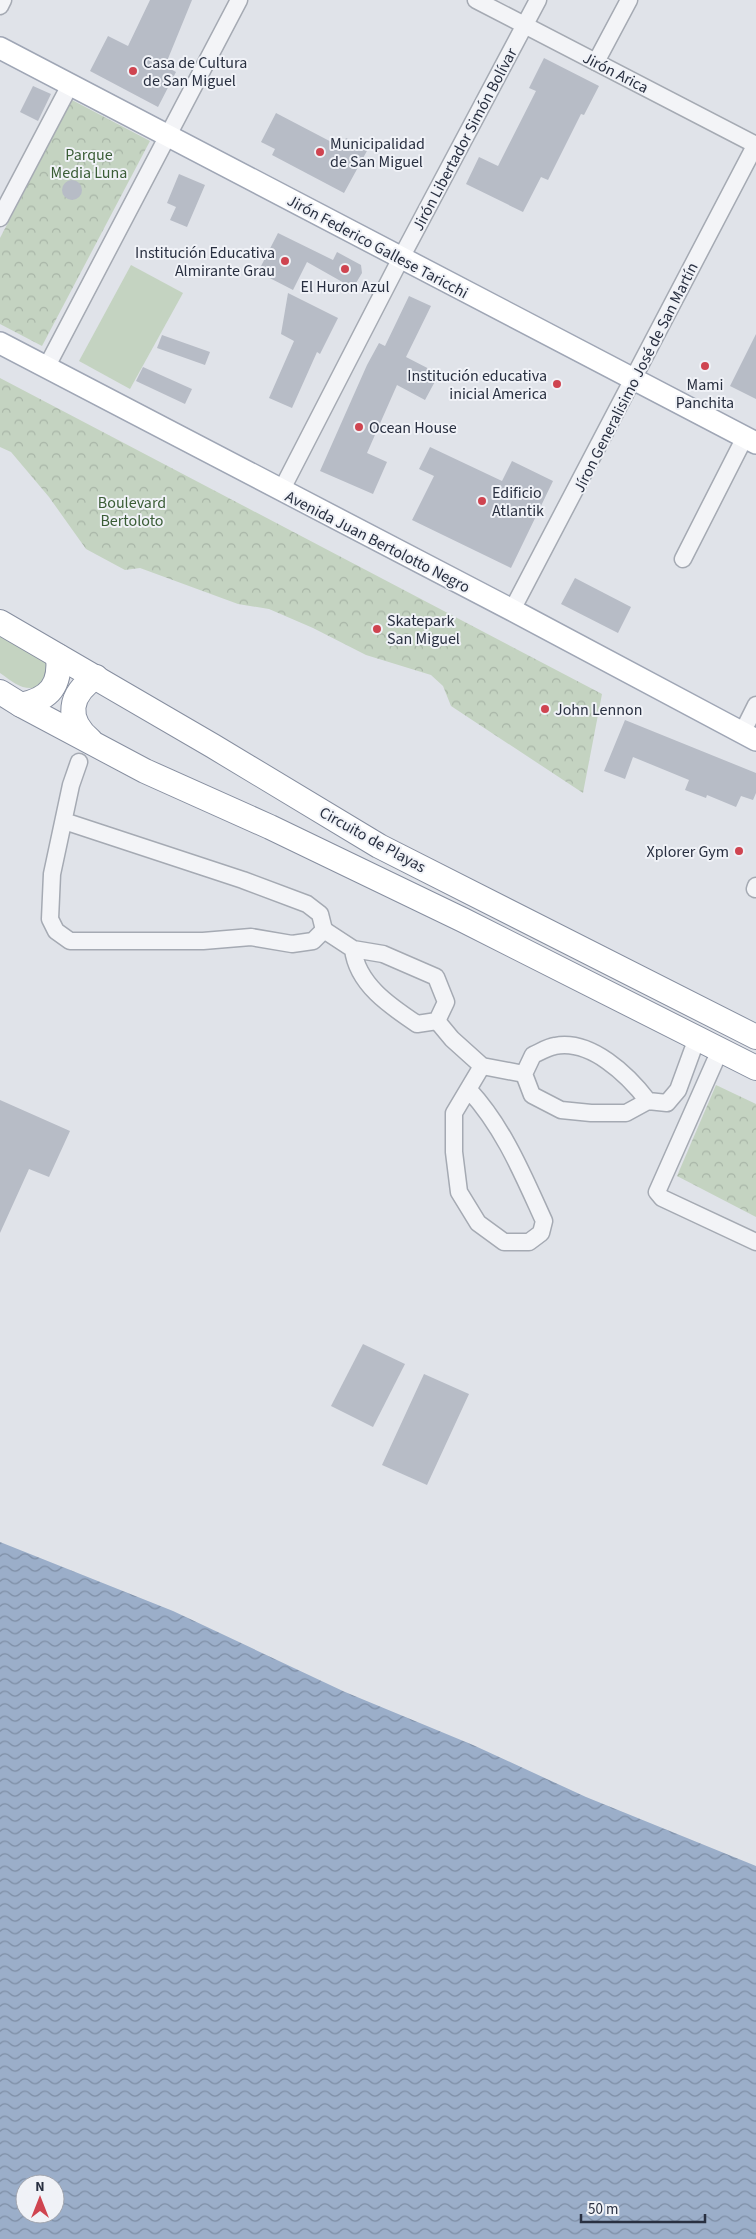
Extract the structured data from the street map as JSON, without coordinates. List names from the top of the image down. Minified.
{"streets":{"highway":["Circuito de Playas"],"main road":["Jirón Federico Gallese Taricchi","Avenida Juan Bertolotto Negro"],"street":["Jirón Arica","Jirón Libertador Simón Bolívar","Jíron Generalisimo José de San Martín"]},"crossings":[["Jirón Arica","Jirón Libertador Simón Bolívar"],["Jirón Arica","Jíron Generalisimo José de San Martín"],["Jirón Libertador Simón Bolívar","Jirón Federico Gallese Taricchi"],["Jirón Libertador Simón Bolívar","Avenida Juan Bertolotto Negro"],["Jirón Federico Gallese Taricchi","Jíron Generalisimo José de San Martín"],["Jíron Generalisimo José de San Martín","Avenida Juan Bertolotto Negro"]],"parks":["Parque Media Luna","Boulevard Bertoloto"],"places":["Casa de Cultura de San Miguel","Municipalidad de San Miguel","Institución Educativa Almirante Grau","El Huron Azul","Mami Panchita","Institución educativa inicial America","Ocean House","Edificio Atlantik","Skatepark San Miguel","John Lennon","Xplorer Gym"],"scale_bar":"50 m","north":"top"}
